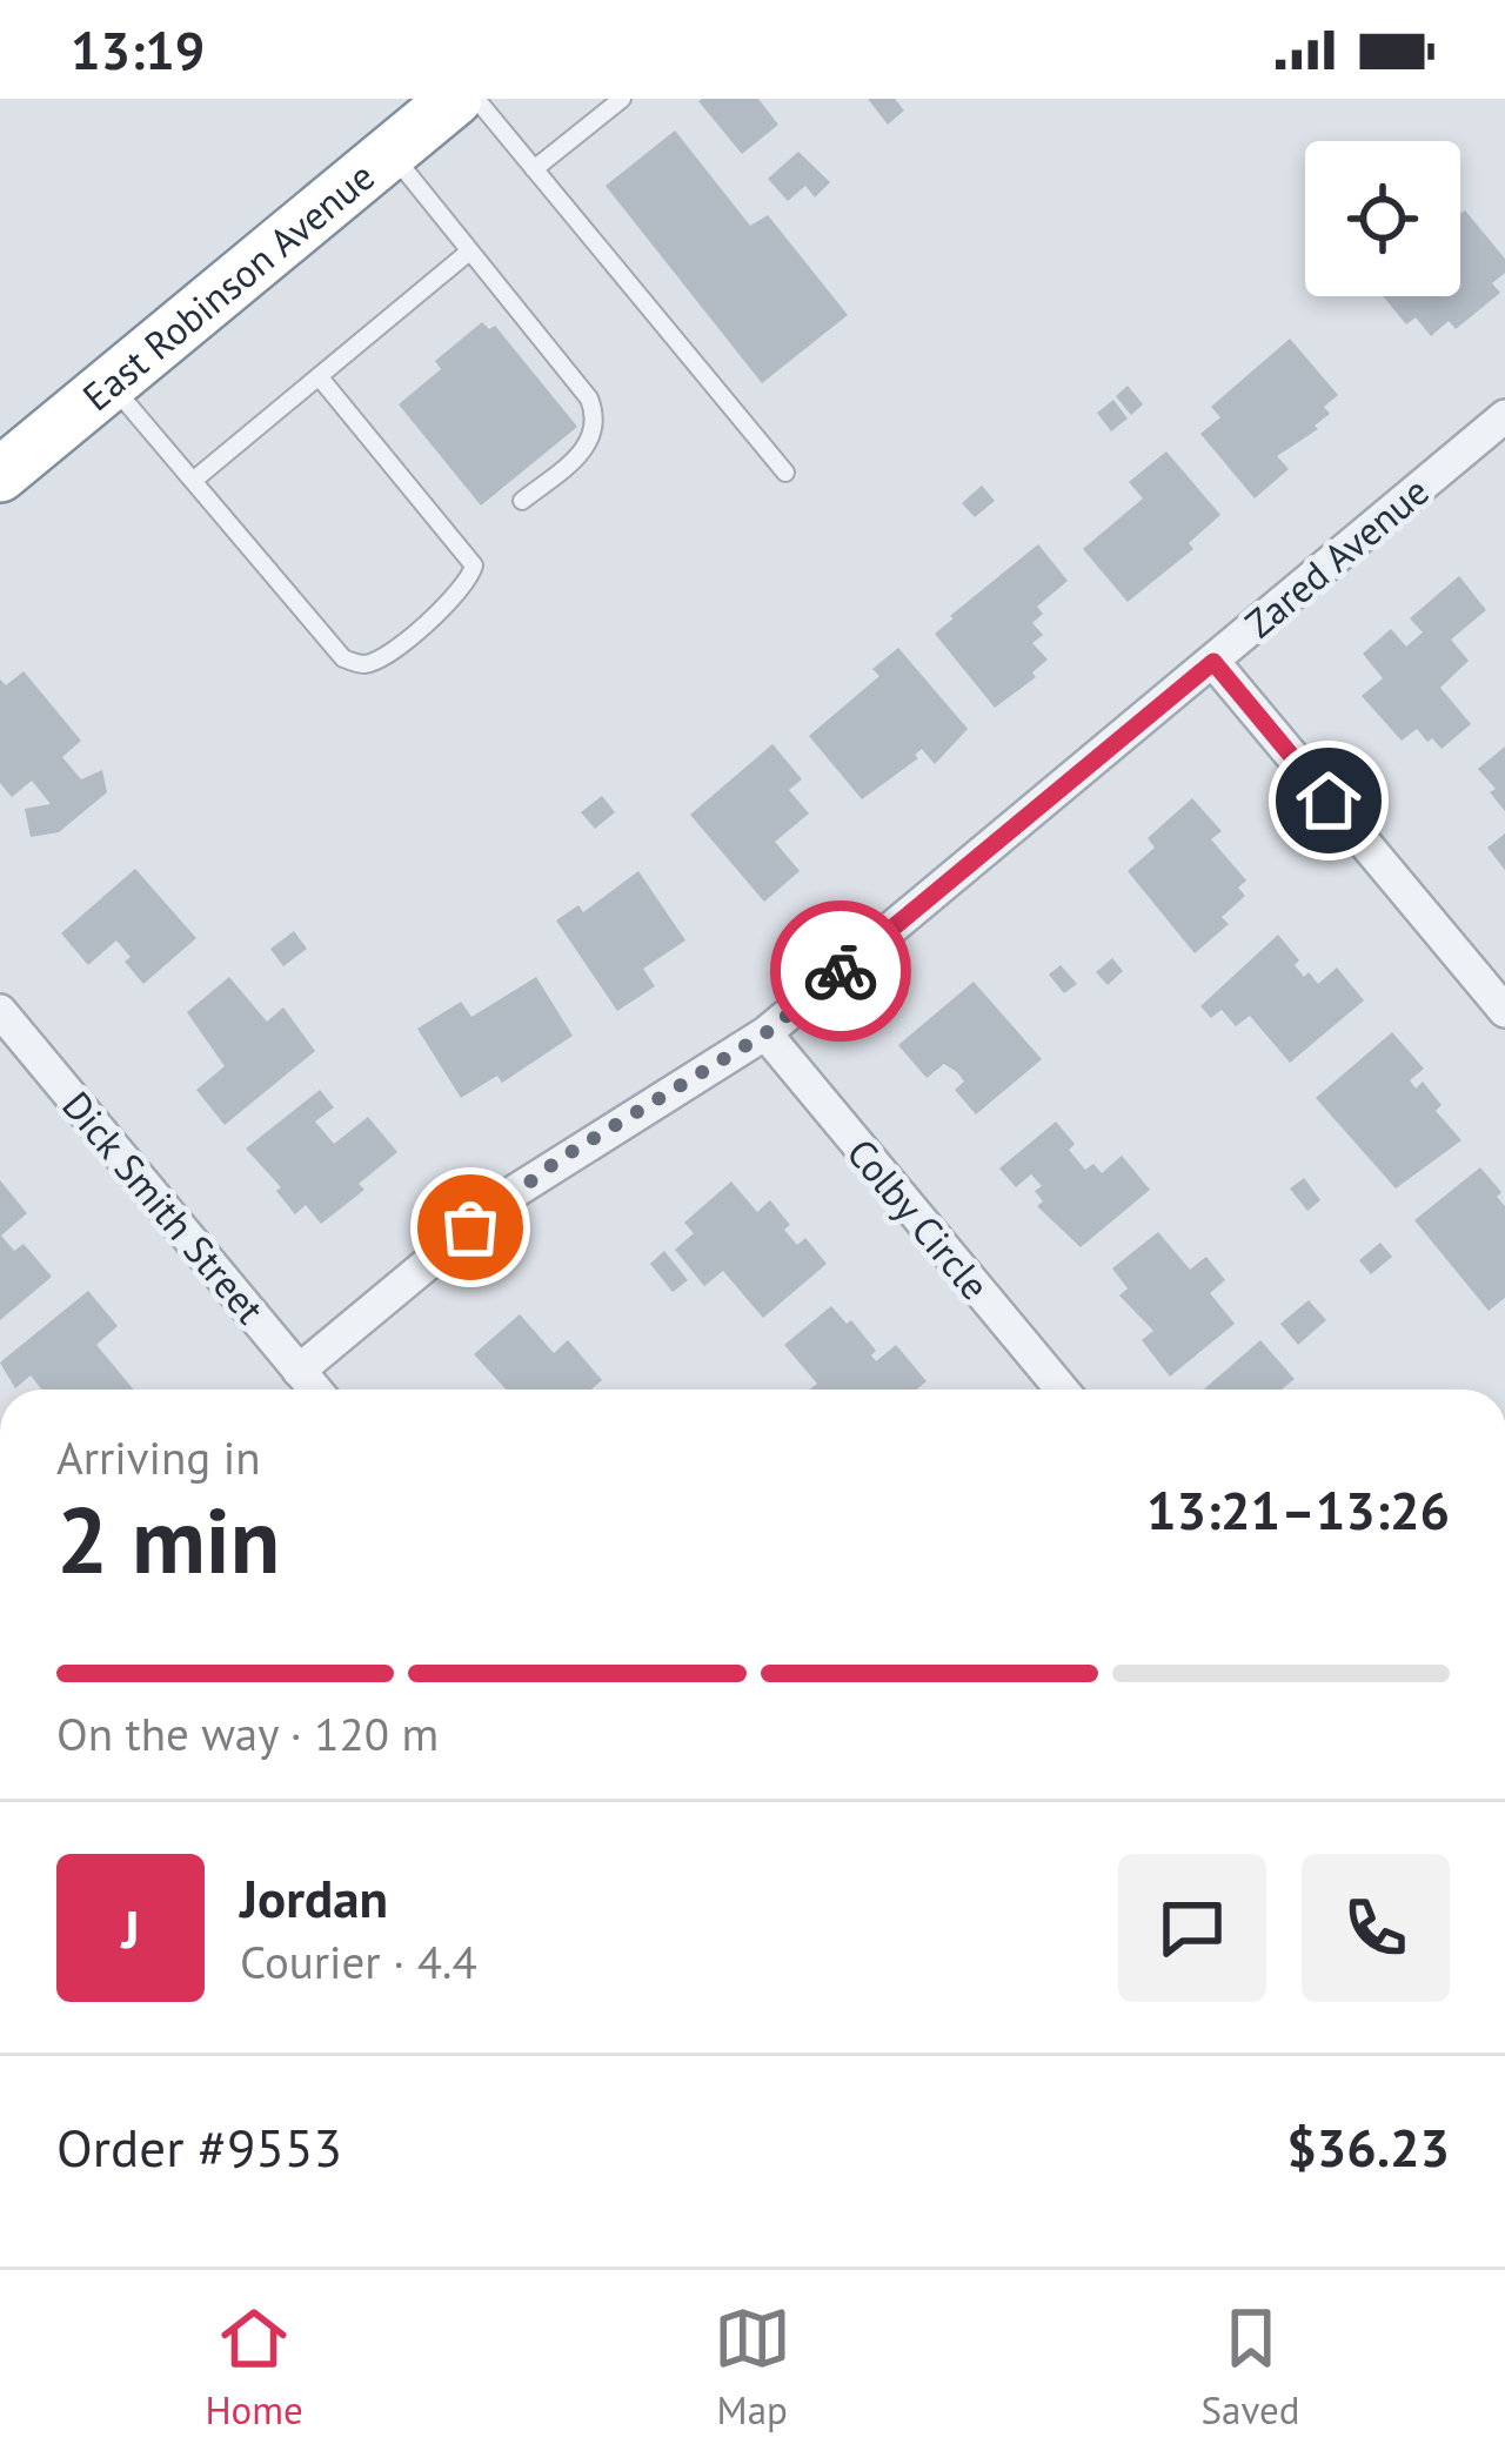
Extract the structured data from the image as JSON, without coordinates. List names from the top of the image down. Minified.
{"streets":{"highway":["East Robinson Avenue"],"street":["Zared Avenue","Dick Smith Street","Colby Circle"]},"crossings":[["Zared Avenue","Dick Smith Street"],["Zared Avenue","Colby Circle"]],"page":{"status":"13:19","heading":["2 min","Arriving in","13:21–13:26"],"panel":["Jordan","Courier · 4.4","Order #9553","$36.23"],"bar":"On the way · 120 m","round":"J","tabs":["Home","Map","Saved"]}}
